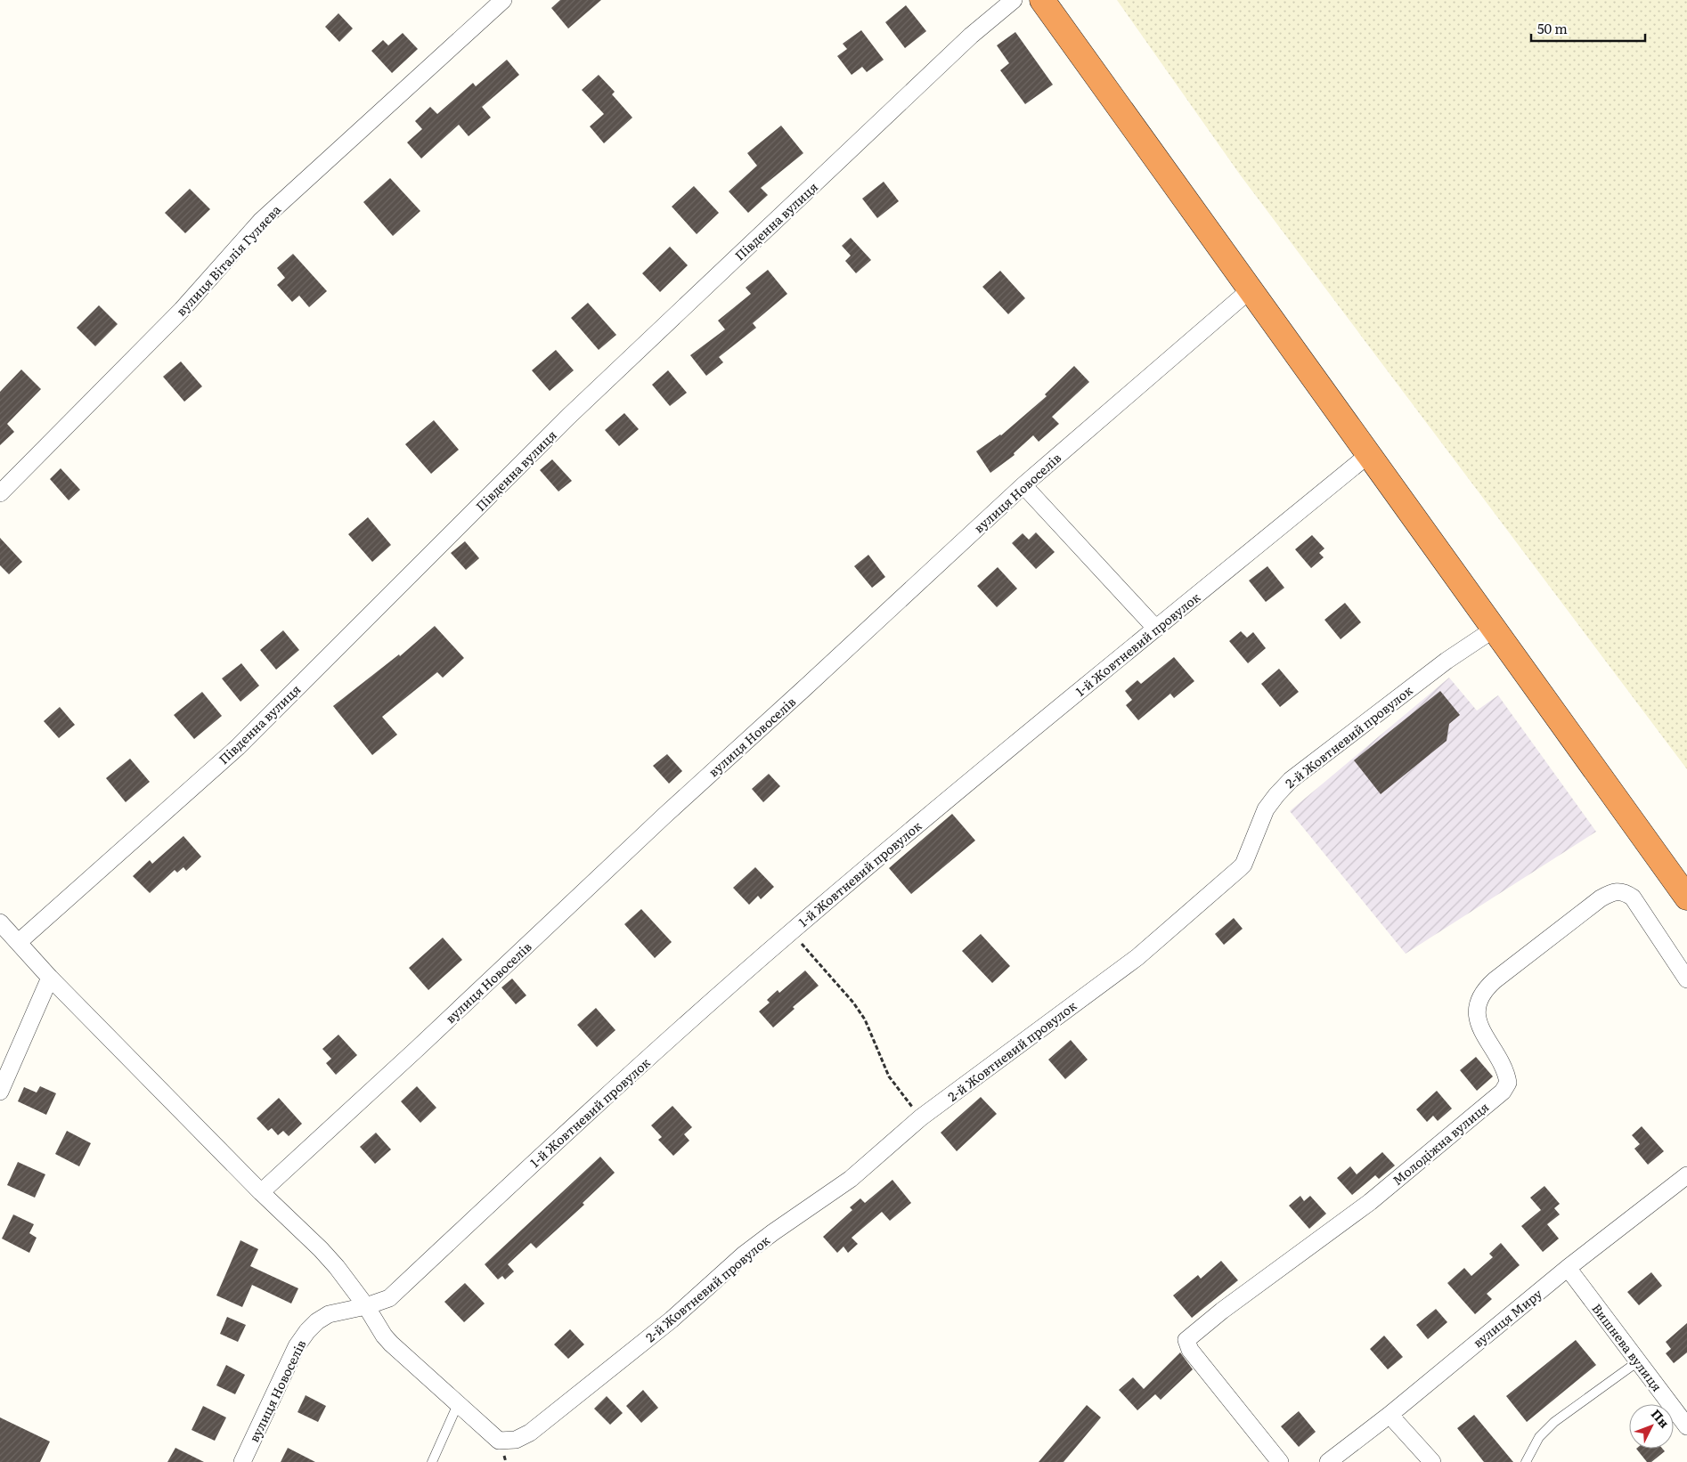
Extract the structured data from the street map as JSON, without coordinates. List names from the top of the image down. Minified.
{"streets":{"street":["Південна вулиця","вулиця Віталія Гуляєва","вулиця Новоселів","1-й Жовтневий провулок","2-й Жовтневий провулок","Молодіжна вулиця","вулиця Миру","Вишнева вулиця"]},"crossings":[["вулиця Новоселів","1-й Жовтневий провулок"],["вулиця Миру","Вишнева вулиця"]],"scale_bar":"50 m","north":"top right"}
